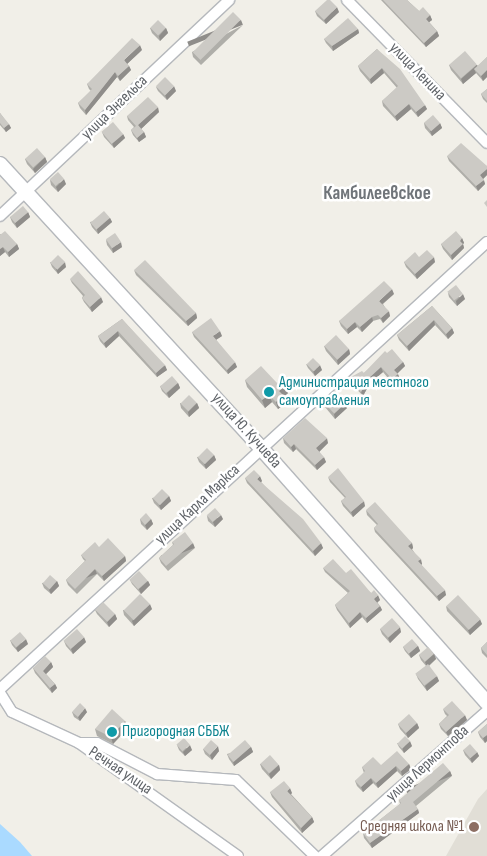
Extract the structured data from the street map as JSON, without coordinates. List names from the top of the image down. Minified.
{"streets":{"street":["улица Ленина","улица Энгельса","улица Ю. Кучиева","улица Карла Маркса","улица Лермонтова","Речная улица"]},"crossings":[["улица Энгельса","улица Ю. Кучиева"],["улица Ю. Кучиева","улица Карла Маркса"]],"districts":["Камбилеевское"],"places":["Администрация местного самоуправления","Пригородная СББЖ","Средняя школа №1"]}
